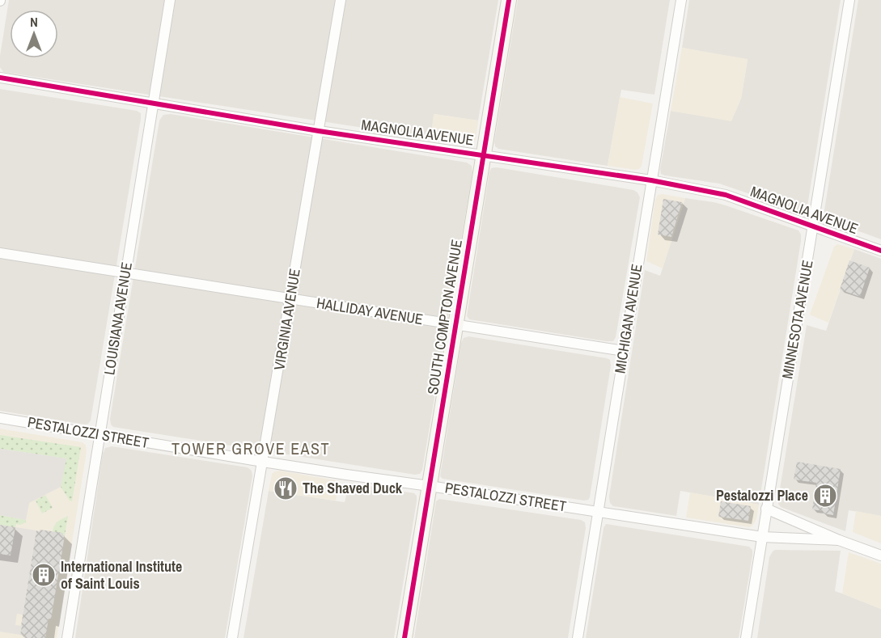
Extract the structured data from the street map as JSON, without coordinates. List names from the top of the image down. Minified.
{"streets":{"main road":["SOUTH COMPTON AVENUE"],"street":["MAGNOLIA AVENUE","HALLIDAY AVENUE","LOUISIANA AVENUE","MICHIGAN AVENUE","VIRGINIA AVENUE","MINNESOTA AVENUE","PESTALOZZI STREET"]},"crossings":[["MAGNOLIA AVENUE","SOUTH COMPTON AVENUE"],["MAGNOLIA AVENUE","LOUISIANA AVENUE"],["MAGNOLIA AVENUE","MICHIGAN AVENUE"],["MAGNOLIA AVENUE","VIRGINIA AVENUE"],["MAGNOLIA AVENUE","MINNESOTA AVENUE"],["HALLIDAY AVENUE","SOUTH COMPTON AVENUE"],["HALLIDAY AVENUE","LOUISIANA AVENUE"],["HALLIDAY AVENUE","MICHIGAN AVENUE"],["HALLIDAY AVENUE","VIRGINIA AVENUE"],["SOUTH COMPTON AVENUE","PESTALOZZI STREET"],["LOUISIANA AVENUE","PESTALOZZI STREET"],["MICHIGAN AVENUE","PESTALOZZI STREET"],["VIRGINIA AVENUE","PESTALOZZI STREET"],["MINNESOTA AVENUE","PESTALOZZI STREET"]],"districts":["TOWER GROVE EAST"],"places":{"restaurant":["The Shaved Duck"],"building":["Pestalozzi Place","International Institute of Saint Louis"]},"north":"top"}
